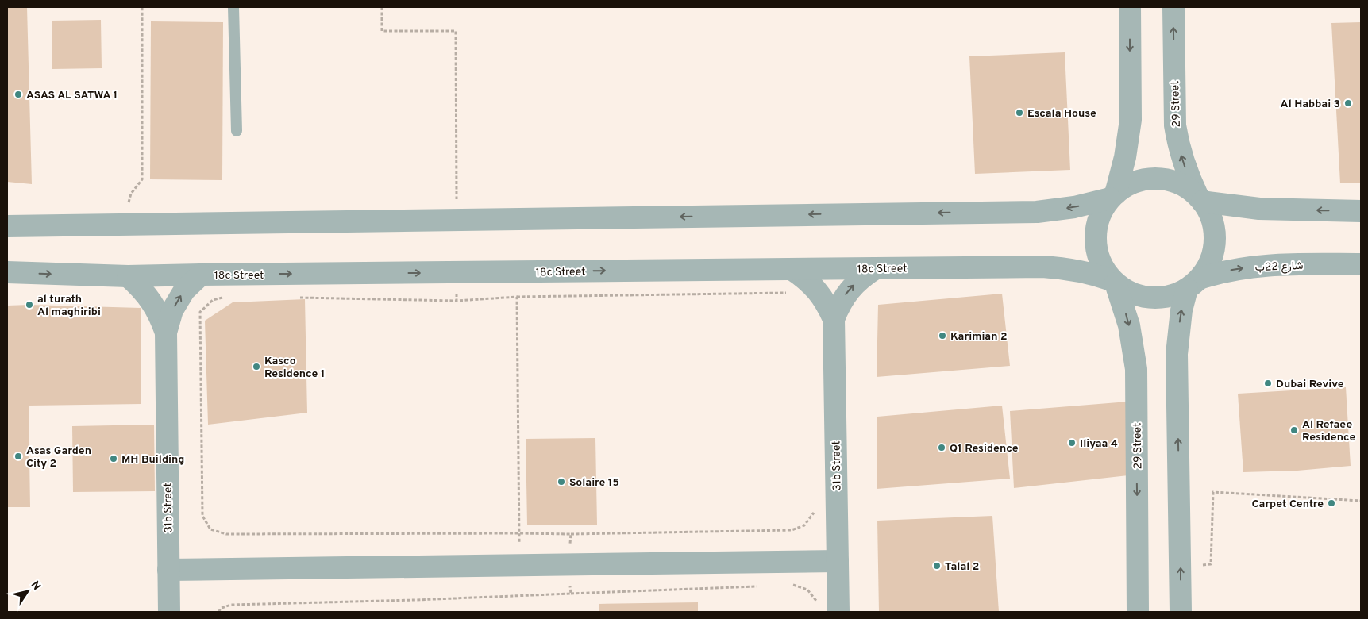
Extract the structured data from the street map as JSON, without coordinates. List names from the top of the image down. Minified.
{"streets":{"street":["29 Street","شارع 22ب","18c Street","31b Street"]},"crossings":[["29 Street","شارع 22ب"],["29 Street","18c Street"],["شارع 22ب","18c Street"],["18c Street","31b Street"]],"places":["ASAS AL SATWA 1","Al Habbai 3","Escala House","al turath Al maghiribi","Karimian 2","Kasco Residence 1","Dubai Revive","Al Refaee Residence","Iliyaa 4","Q1 Residence","Asas Garden City 2","MH Building","Solaire 15","Carpet Centre","Talal 2"],"north":"top right"}
